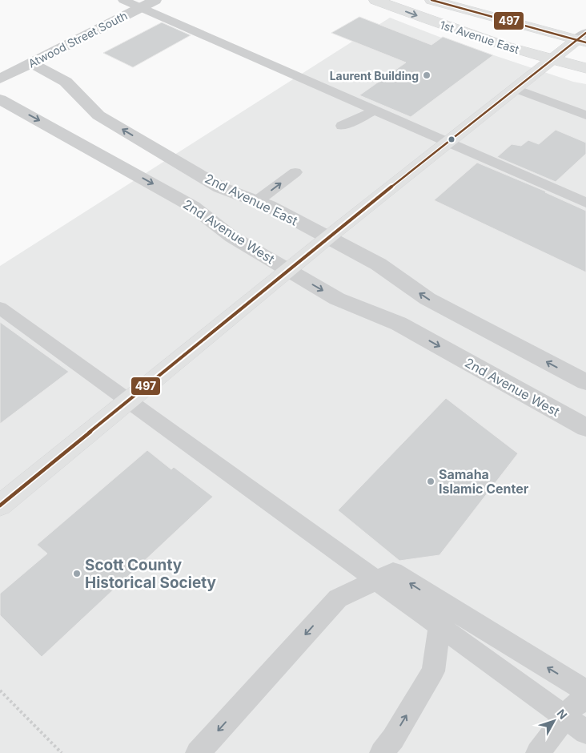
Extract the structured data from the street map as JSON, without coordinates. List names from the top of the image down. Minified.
{"streets":{"street":["1st Avenue East","Atwood Street South","2nd Avenue East","2nd Avenue West"]},"crossings":[["Atwood Street South","2nd Avenue East"]],"one_way":["2nd Avenue East","2nd Avenue West"],"places":["Laurent Building","Samaha Islamic Center","Scott County Historical Society"],"lines":["transit line 497"],"north":"top right"}
